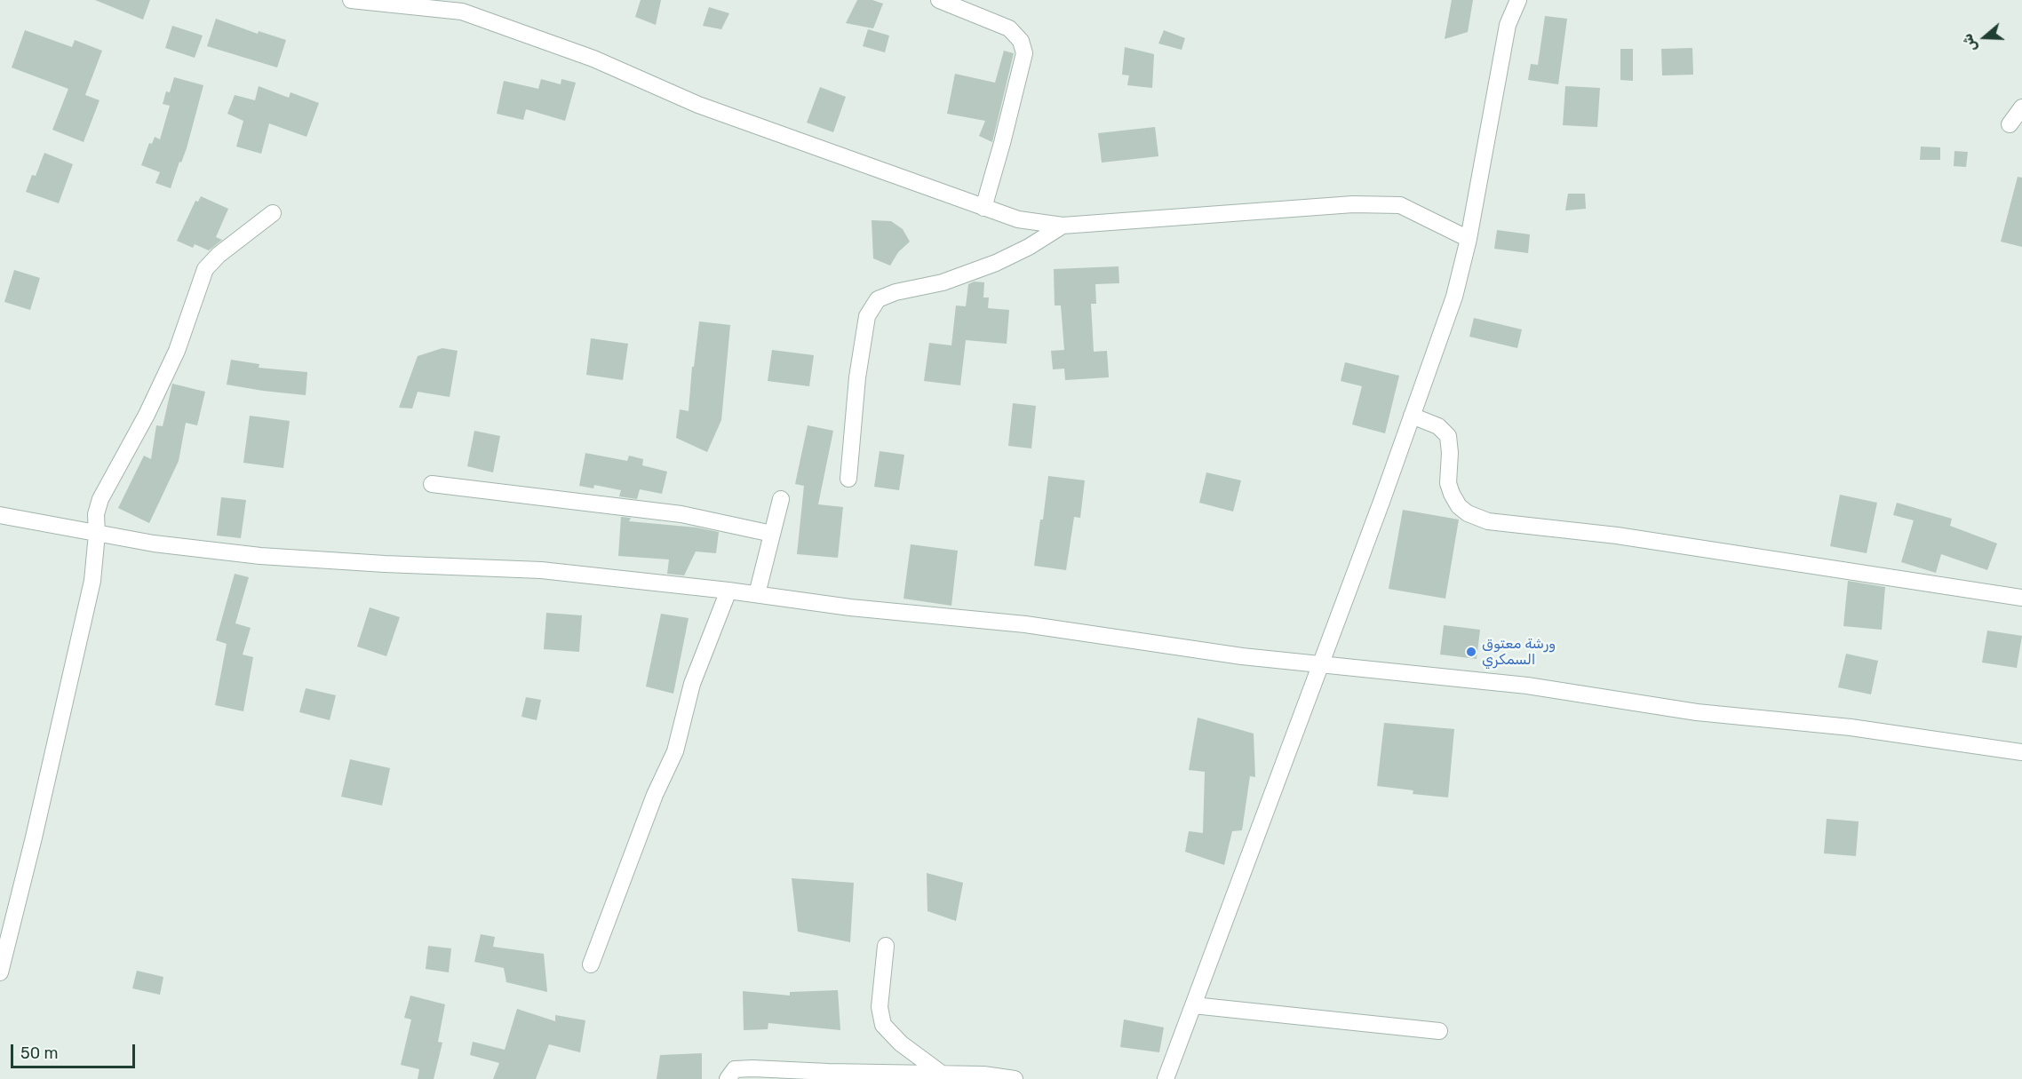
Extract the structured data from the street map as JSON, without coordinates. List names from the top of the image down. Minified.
{"places":["ورشة معتوق السمكري"],"scale_bar":"50 m","north":"left"}
